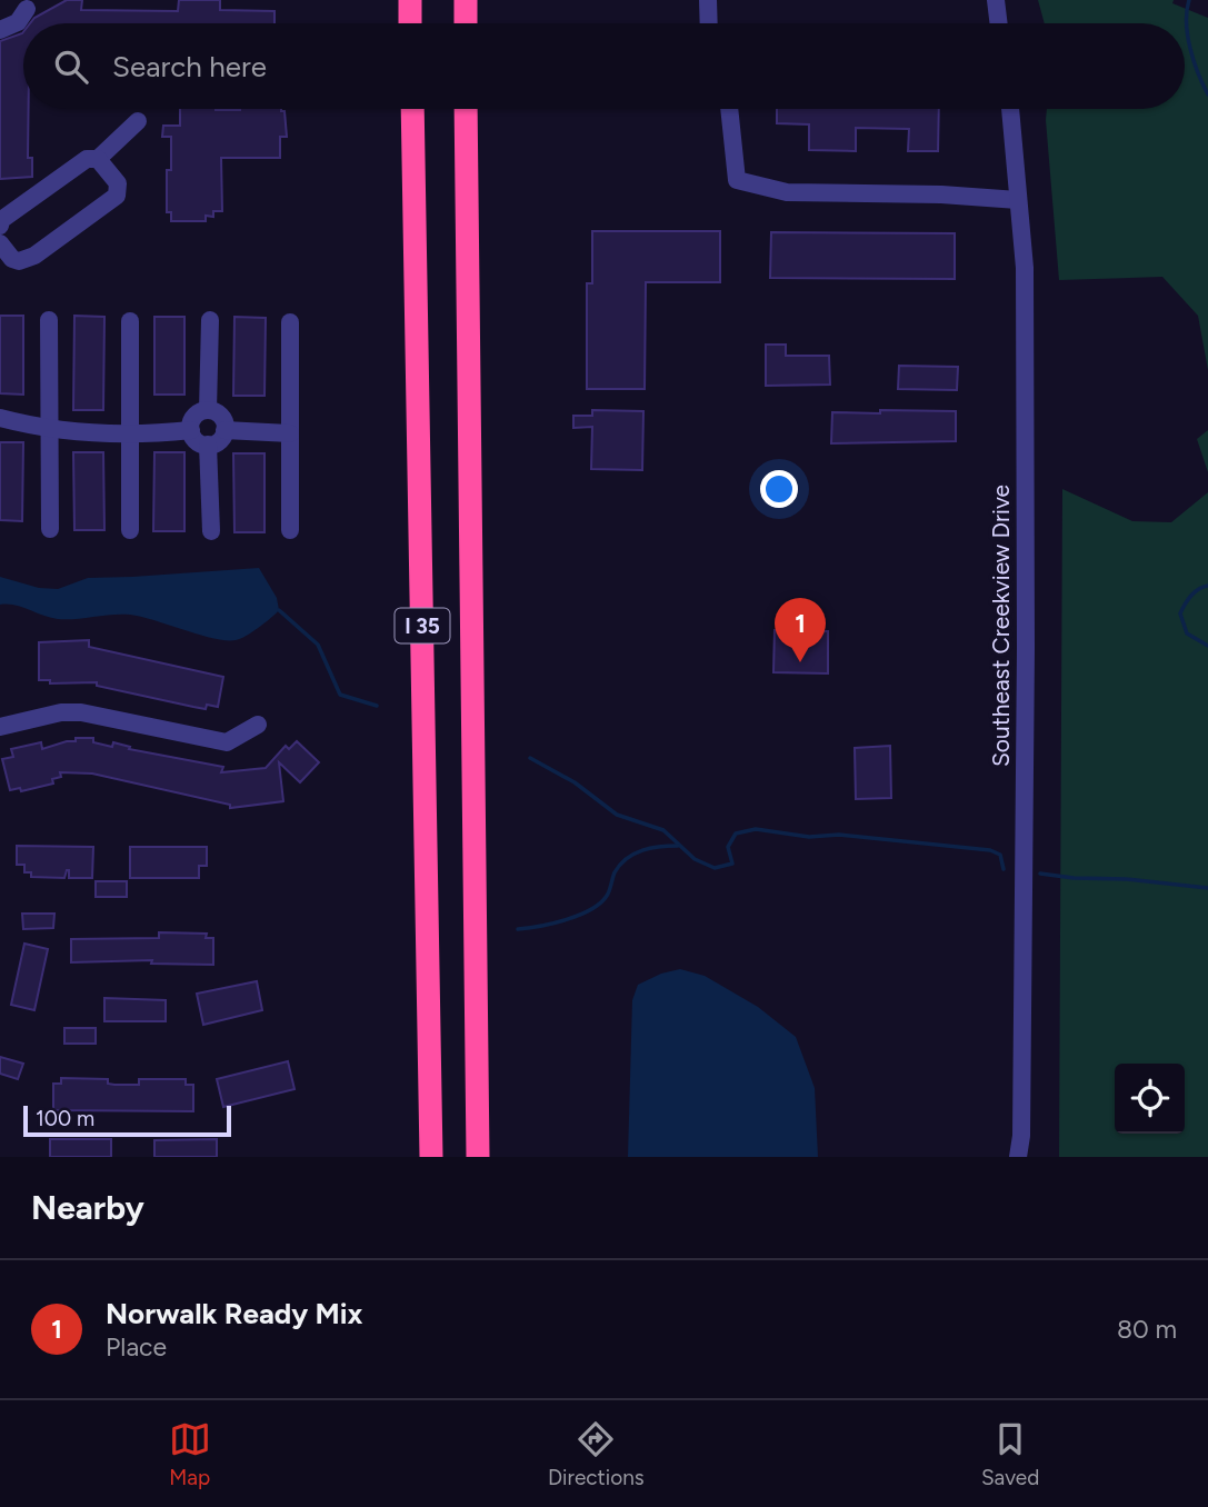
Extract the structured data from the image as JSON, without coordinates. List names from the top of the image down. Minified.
{"streets":{"highway":["I 35"],"street":["Southeast Creekview Drive"]},"scale_bar":"100 m","page":{"search":"Search here","pins":"1","scale":"100 m","heading":"Nearby","list":[{"mark":"1","name":"Norwalk Ready Mix","note":"Place","value":"80 m"}],"nav":["Map","Directions","Saved"]}}
